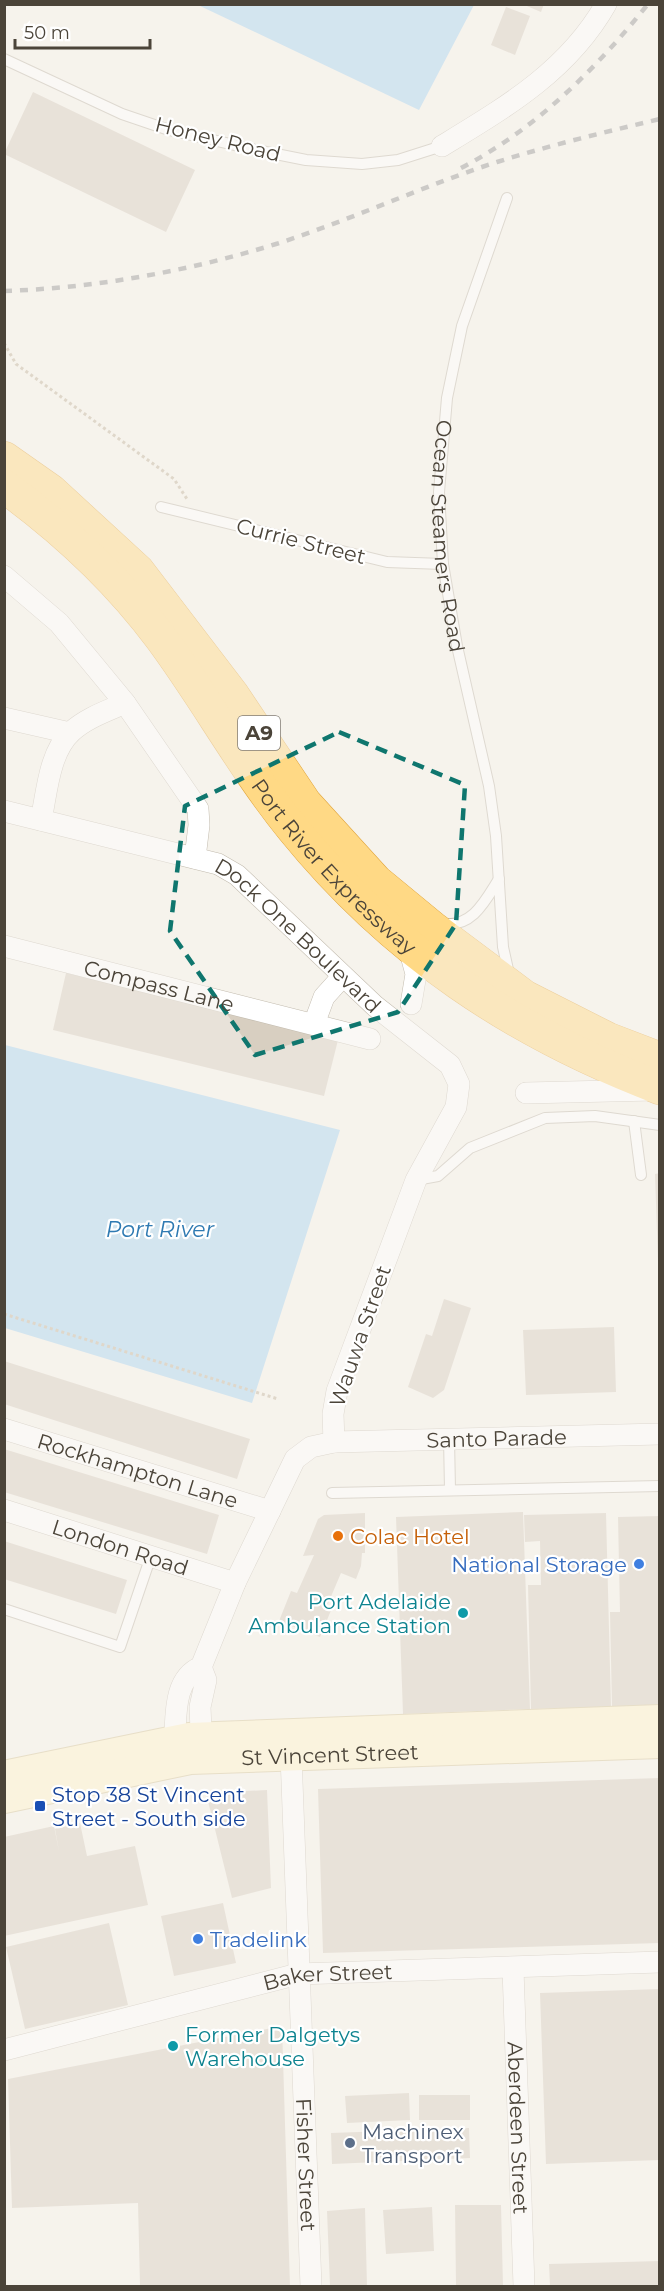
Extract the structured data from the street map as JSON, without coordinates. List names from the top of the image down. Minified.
{"streets":{"highway":["A9","Port River Expressway"],"main road":["St Vincent Street"],"street":["Dock One Boulevard","Compass Lane","Wauwa Street","Santo Parade","Rockhampton Lane","London Road","Baker Street","Aberdeen Street","Fisher Street"],"lane":["Honey Road","Ocean Steamers Road","Currie Street"]},"crossings":[["Ocean Steamers Road","Currie Street"],["Ocean Steamers Road","Port River Expressway"],["Dock One Boulevard","Wauwa Street"],["Wauwa Street","Santo Parade"],["St Vincent Street","Fisher Street"],["Baker Street","Aberdeen Street"],["Baker Street","Fisher Street"]],"water":["Port River"],"places":{"other":["Colac Hotel","National Storage","Port Adelaide Ambulance Station","Tradelink","Former Dalgetys Warehouse","Machinex Transport"],"transit":["Stop 38 St Vincent Street - South side"]},"scale_bar":"50 m"}
